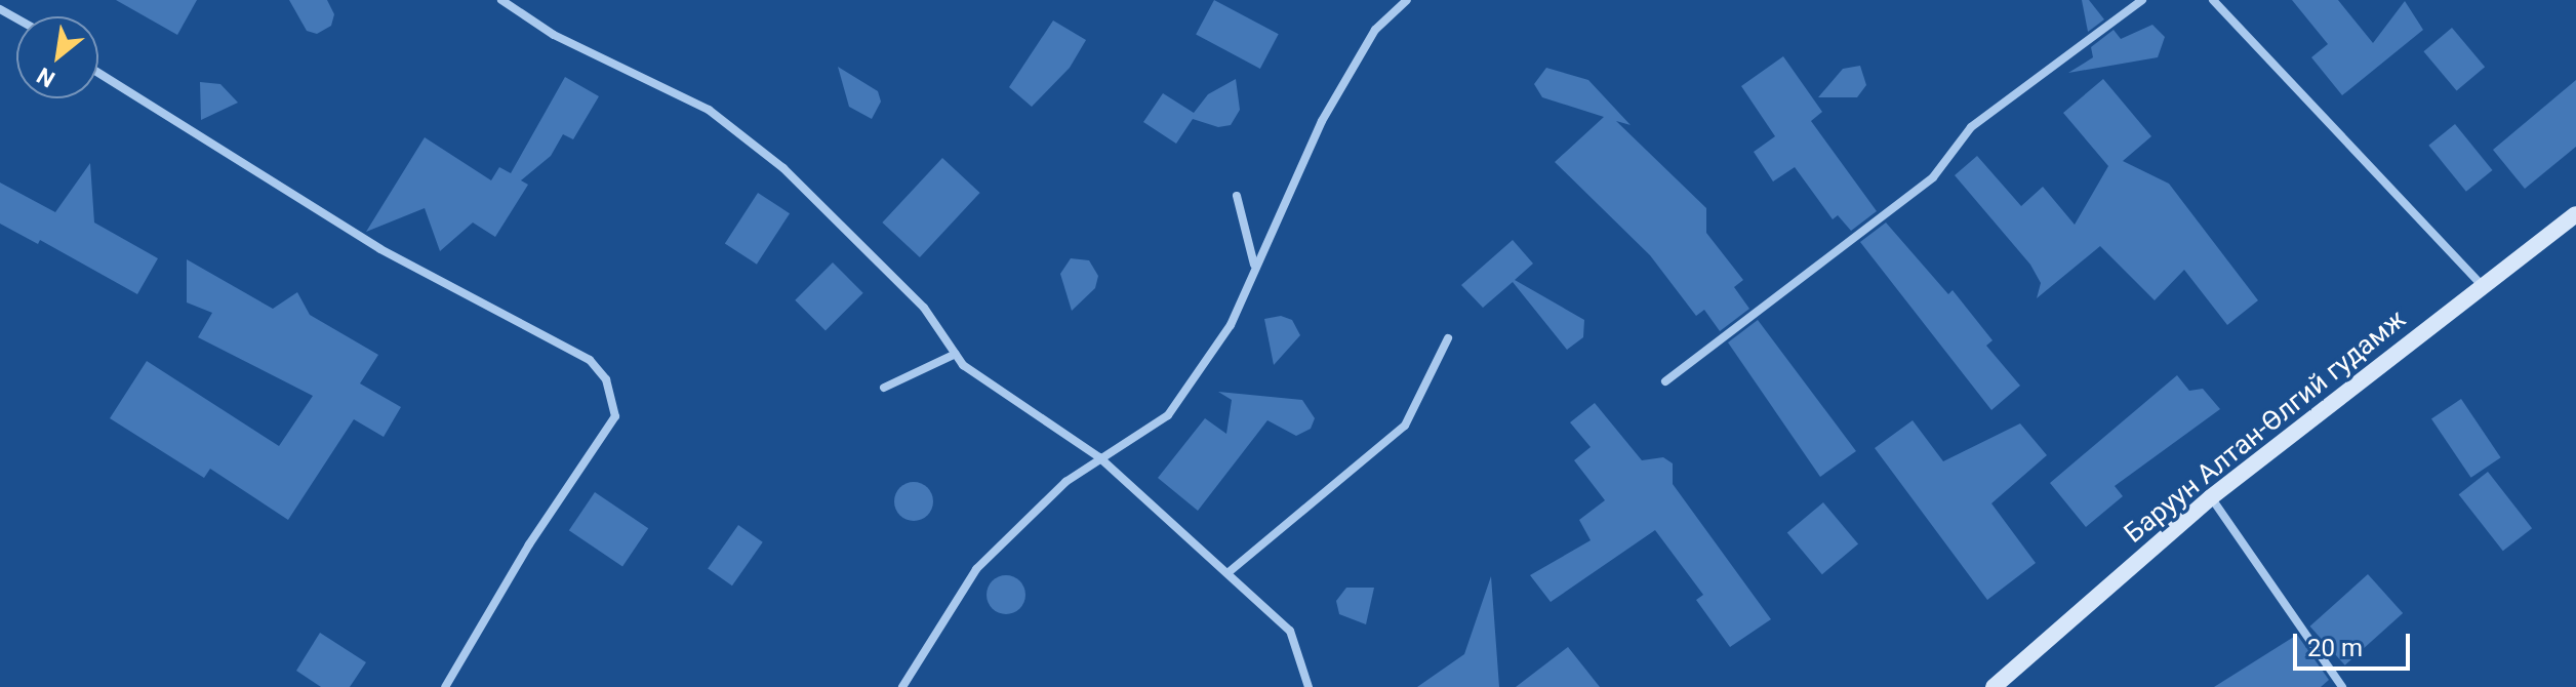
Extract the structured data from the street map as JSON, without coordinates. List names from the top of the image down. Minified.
{"streets":{"main road":["Баруун Алтан-Өлгий гудамж"]},"scale_bar":"20 m","north":"bottom left"}
